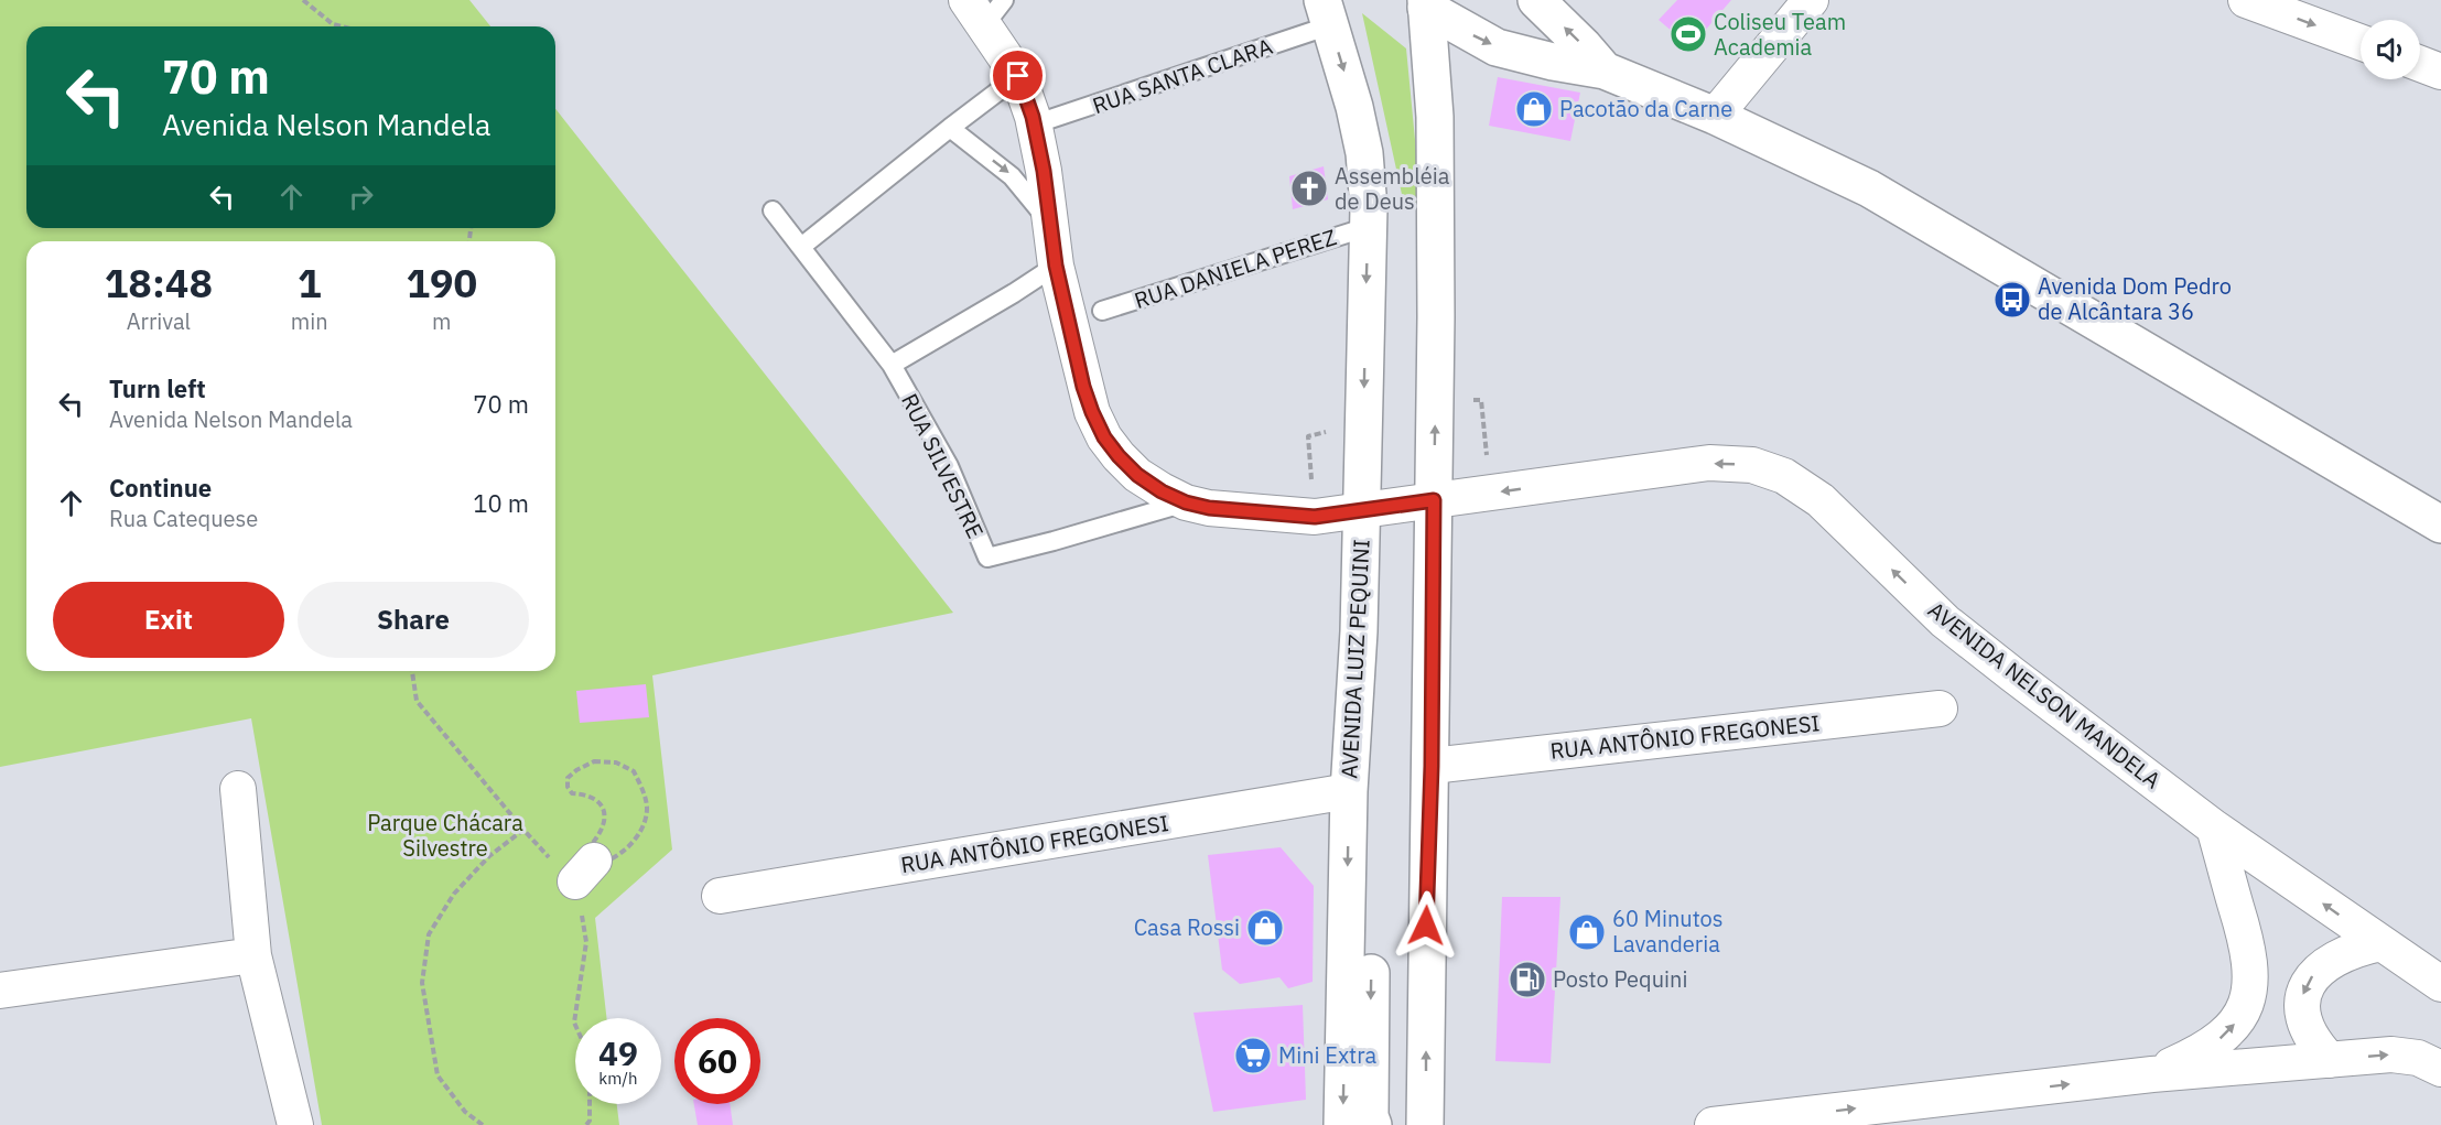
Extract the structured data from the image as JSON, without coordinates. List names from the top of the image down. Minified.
{"streets":{"main road":["AVENIDA LUIZ PEQUINI"],"street":["AVENIDA NELSON MANDELA","RUA ANTÔNIO FREGONESI"],"lane":["RUA SANTA CLARA","RUA DANIELA PEREZ","RUA SILVESTRE"]},"crossings":[["RUA SANTA CLARA","AVENIDA LUIZ PEQUINI"],["RUA SANTA CLARA","AVENIDA NELSON MANDELA"],["RUA DANIELA PEREZ","AVENIDA LUIZ PEQUINI"],["RUA SILVESTRE","AVENIDA NELSON MANDELA"],["AVENIDA LUIZ PEQUINI","AVENIDA NELSON MANDELA"],["AVENIDA LUIZ PEQUINI","RUA ANTÔNIO FREGONESI"]],"one_way":["AVENIDA NELSON MANDELA"],"parks":["Parque Chácara Silvestre"],"places":{"sports":["Coliseu Team Academia"],"shop":["Pacotão da Carne","Casa Rossi","60 Minutos Lavanderia"],"church":["Assembléia de Deus"],"bus stop":["Avenida Dom Pedro de Alcântara 36"],"fuel station":["Posto Pequini"],"supermarket":["Mini Extra"]},"page":{"turn":["70 m","Avenida Nelson Mandela"],"eta":["18:48","Arrival","1","min","190","m"],"list":[{"name":"Turn left","note":"Avenida Nelson Mandela","value":"70 m"},{"name":"Continue","note":"Rua Catequese","value":"10 m"}],"buttons":["Exit","Share"],"speed":"49 km/h","limit":"60"}}
